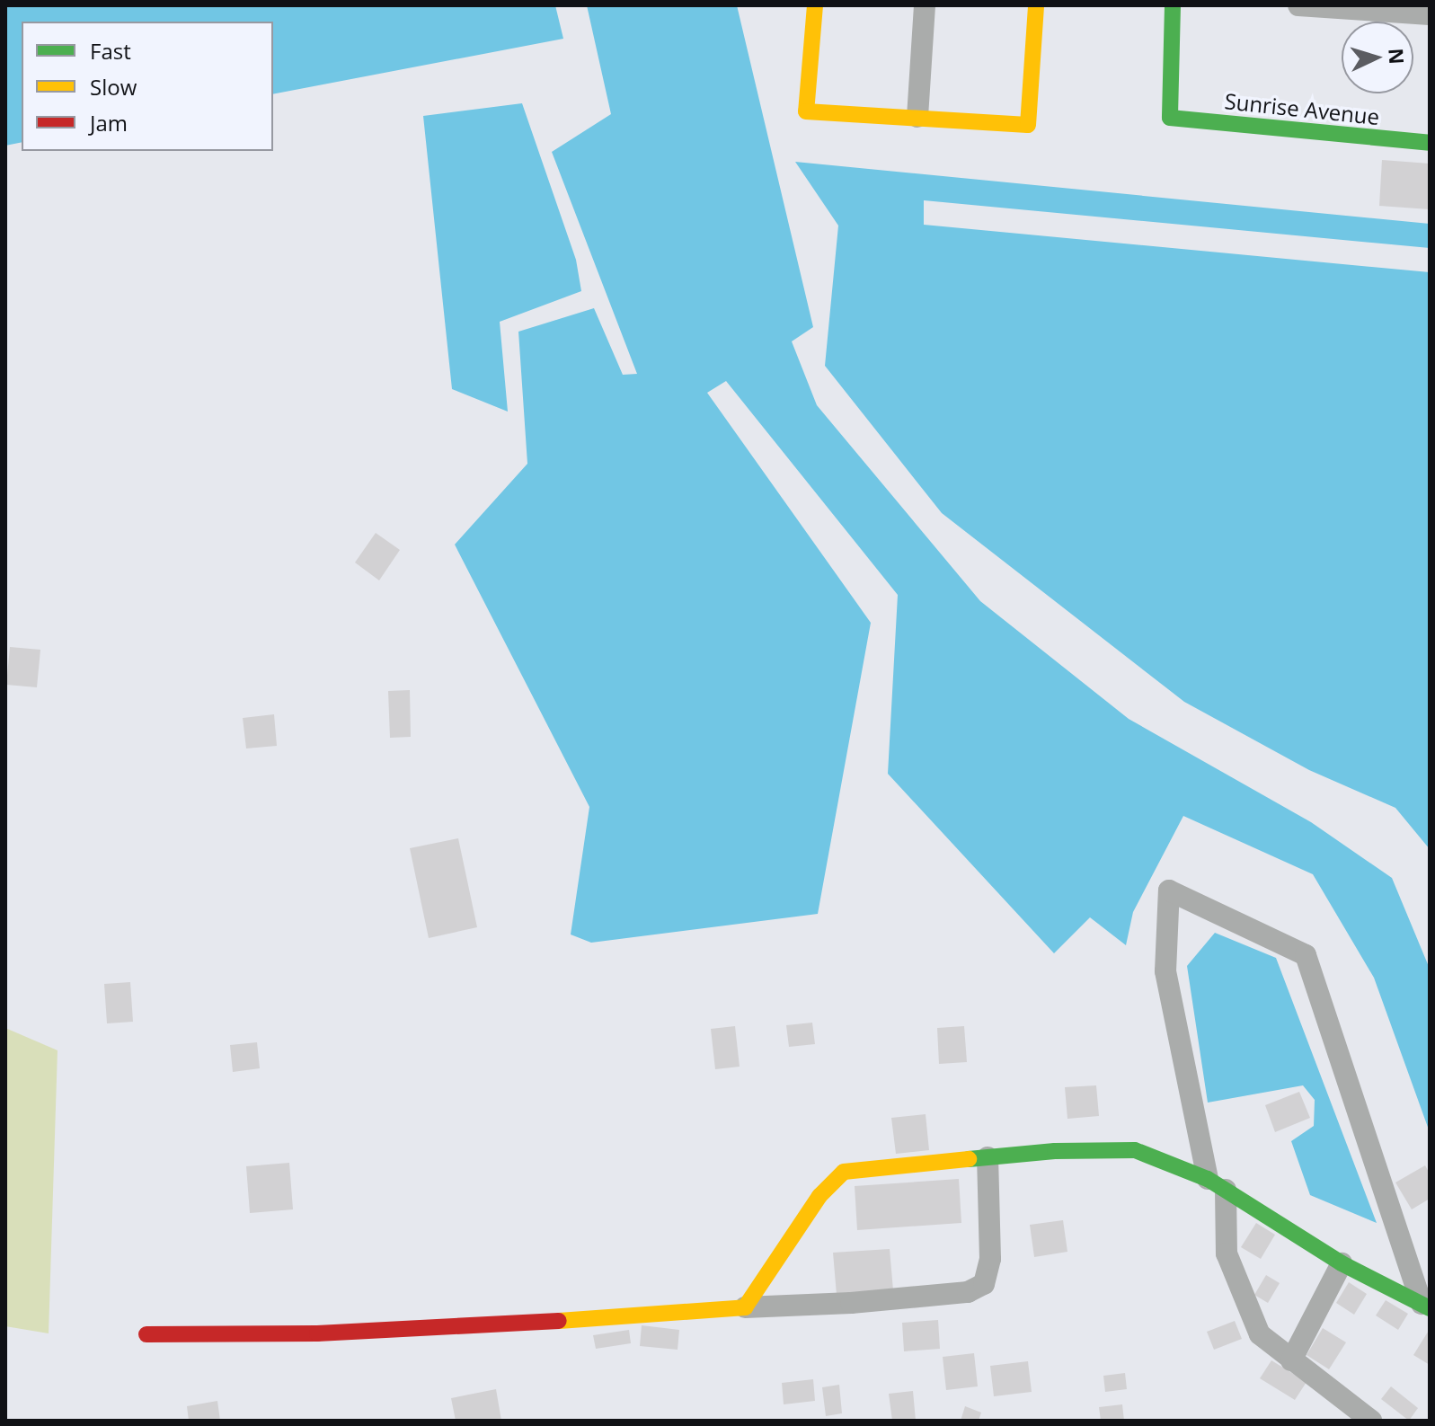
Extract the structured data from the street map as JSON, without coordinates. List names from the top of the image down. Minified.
{"streets":{"street":["Sunrise Avenue"]},"legend":["Fast","Slow","Jam"],"north":"right"}
